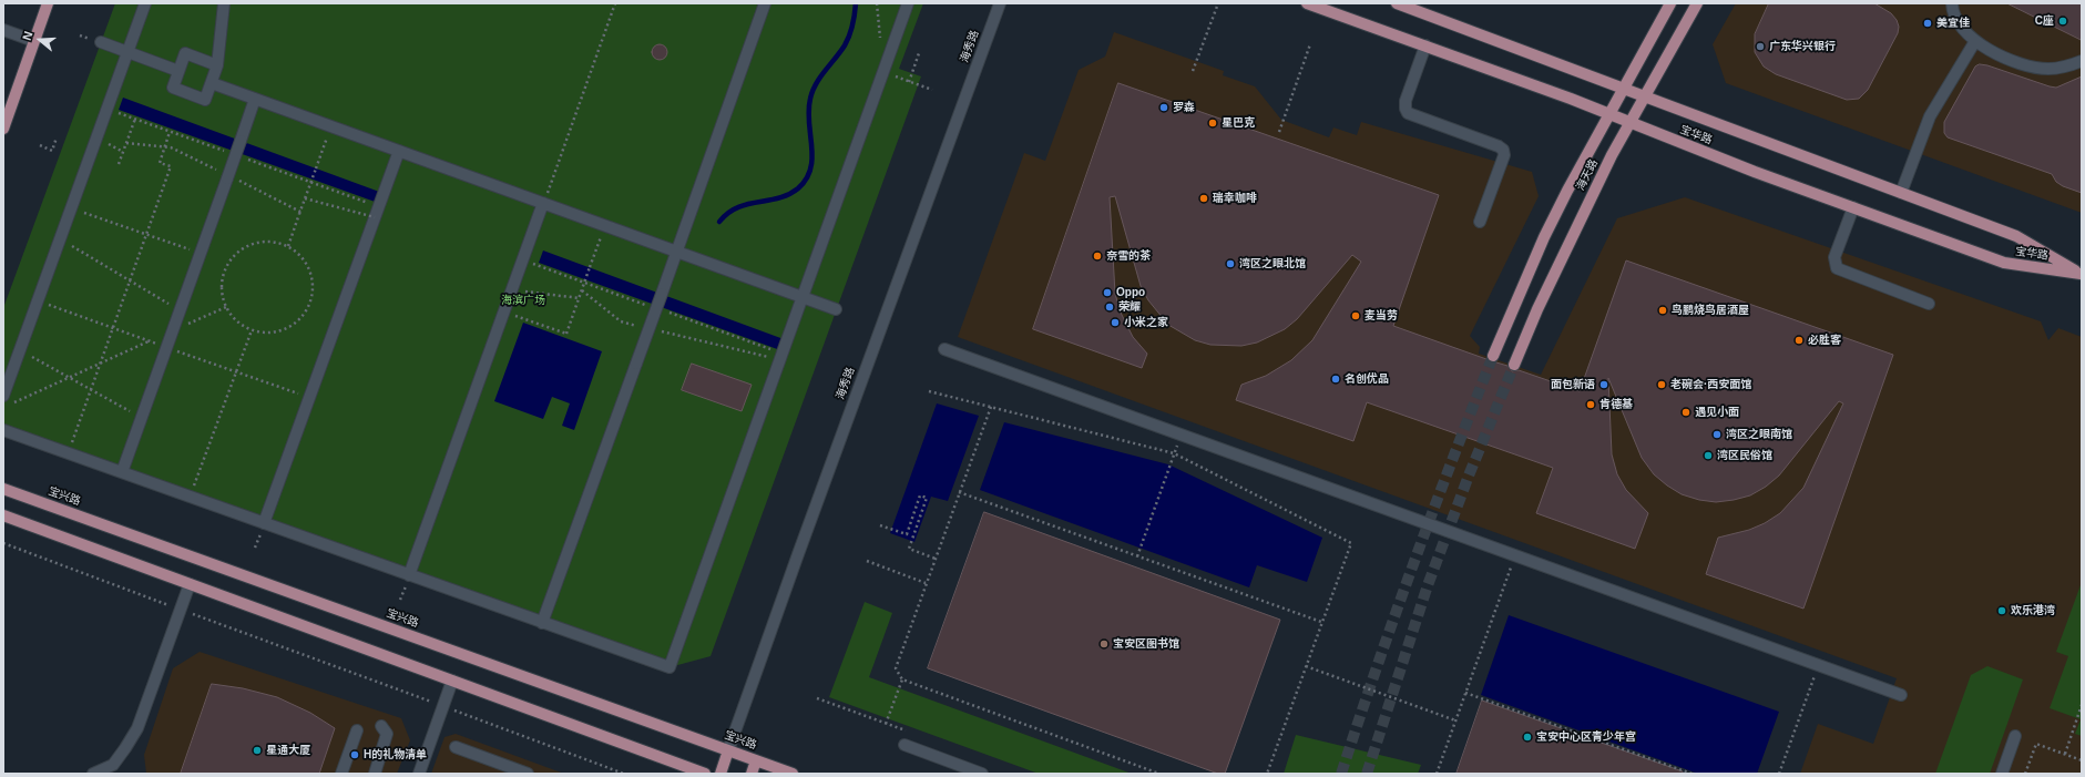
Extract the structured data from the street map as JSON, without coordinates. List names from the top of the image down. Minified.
{"streets":{"main road":["海秀路","宝华路","海天路","宝兴路"]},"crossings":[["海秀路","宝兴路"],["宝华路","海天路"]],"parks":["海滨广场"],"places":["C座","美宜佳","广东华兴银行","罗森","星巴克","瑞幸咖啡","奈雪的茶","湾区之眼北馆","Oppo","荣耀","鸟鹏烧鸟居酒屋","麦当劳","小米之家","必胜客","名创优品","面包新语","老碗会·西安面馆","肯德基","遇见小面","湾区之眼南馆","湾区民俗馆","欢乐港湾","宝安区图书馆","宝安中心区青少年宫","星通大厦","H的礼物清单"],"north":"left"}
